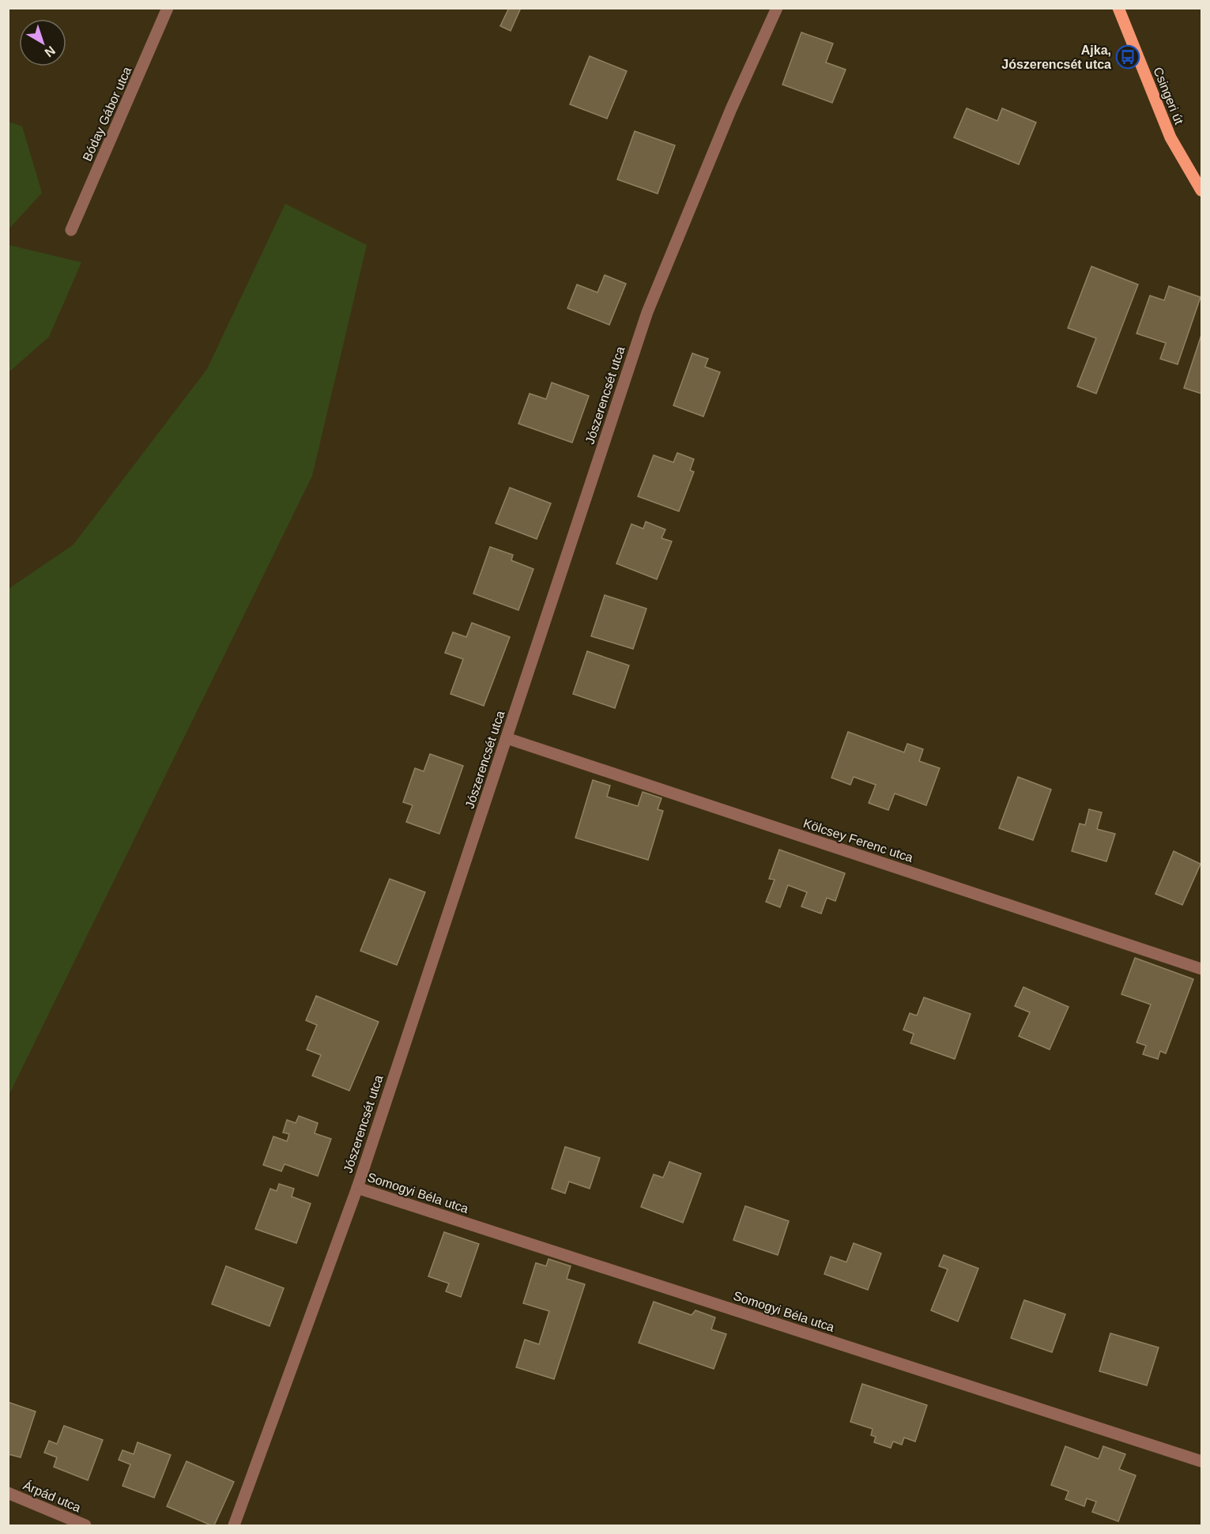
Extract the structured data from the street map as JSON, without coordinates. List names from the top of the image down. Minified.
{"streets":{"main road":["Csingeri út"],"street":["Bóday Gábor utca","Jószerencsét utca","Kölcsey Ferenc utca","Somogyi Béla utca","Árpád utca"]},"crossings":[["Jószerencsét utca","Kölcsey Ferenc utca"],["Jószerencsét utca","Somogyi Béla utca"]],"places":{"bus stop":["Ajka, Jószerencsét utca"]},"north":"bottom right"}
